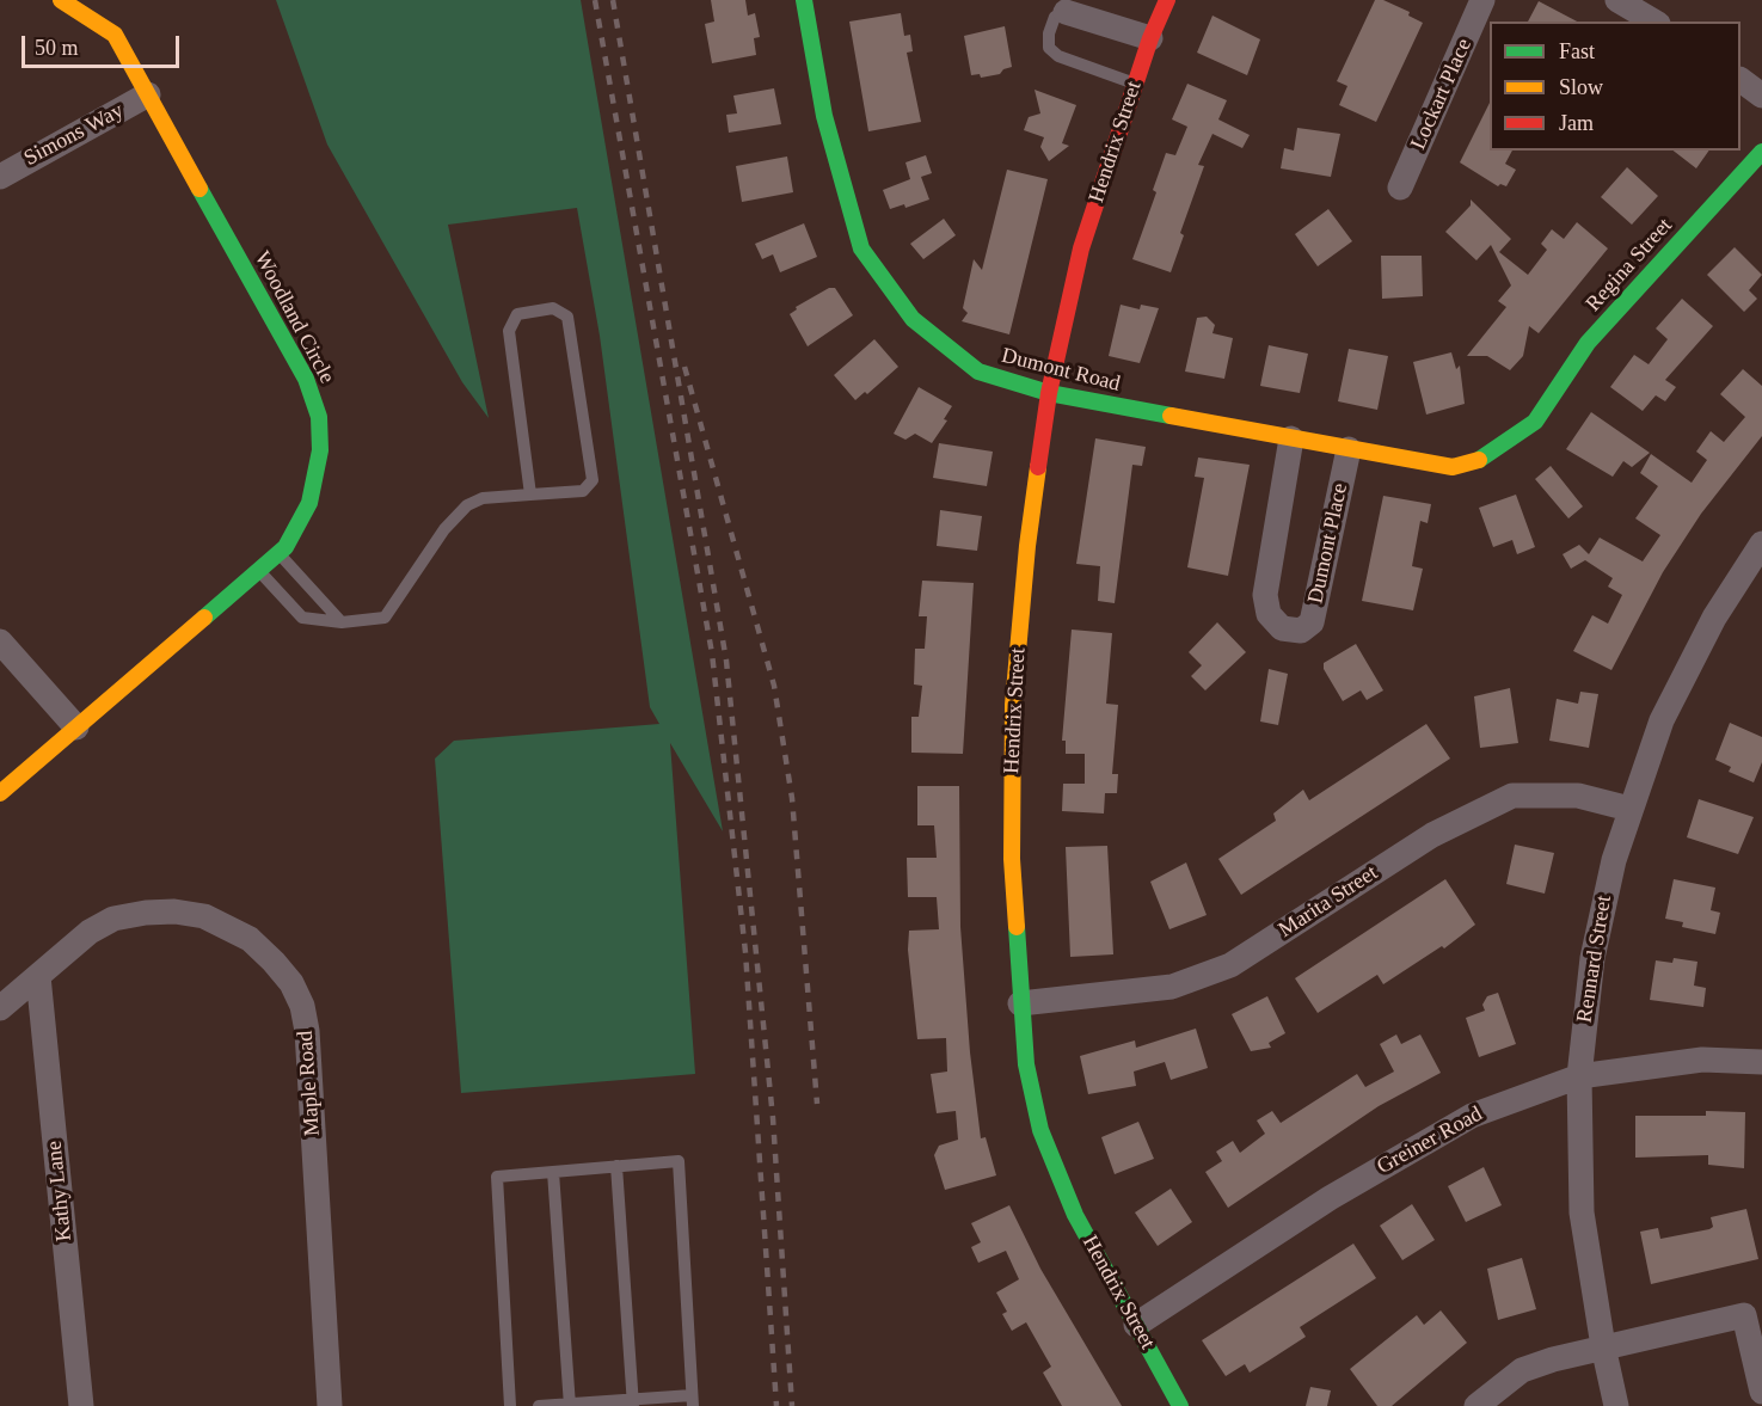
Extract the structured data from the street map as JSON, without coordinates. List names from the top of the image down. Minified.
{"streets":{"street":["Lockart Place","Simons Way","Hendrix Street","Regina Street","Woodland Circle","Dumont Road","Dumont Place","Marita Street","Rennard Street","Maple Road","Greiner Road","Kathy Lane"]},"crossings":[["Simons Way","Woodland Circle"],["Hendrix Street","Dumont Road"],["Hendrix Street","Marita Street"],["Hendrix Street","Greiner Road"],["Regina Street","Dumont Road"],["Dumont Road","Dumont Place"],["Marita Street","Rennard Street"],["Rennard Street","Greiner Road"],["Maple Road","Kathy Lane"]],"legend":["Fast","Slow","Jam"],"scale_bar":"50 m"}
